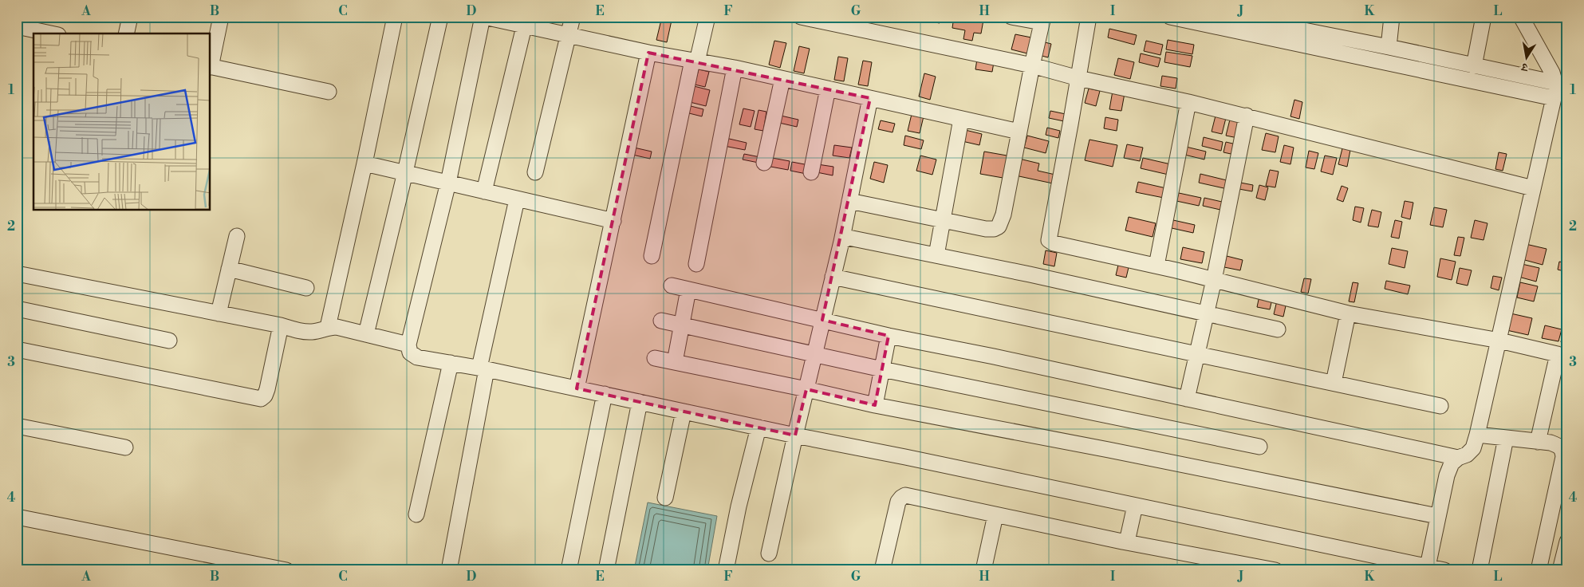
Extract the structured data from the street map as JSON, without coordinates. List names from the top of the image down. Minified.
{"north":"bottom","grid":{"columns":["A","B","C","D","E","F","G","H","I","J","K","L"],"rows":["1","2","3","4"]}}
